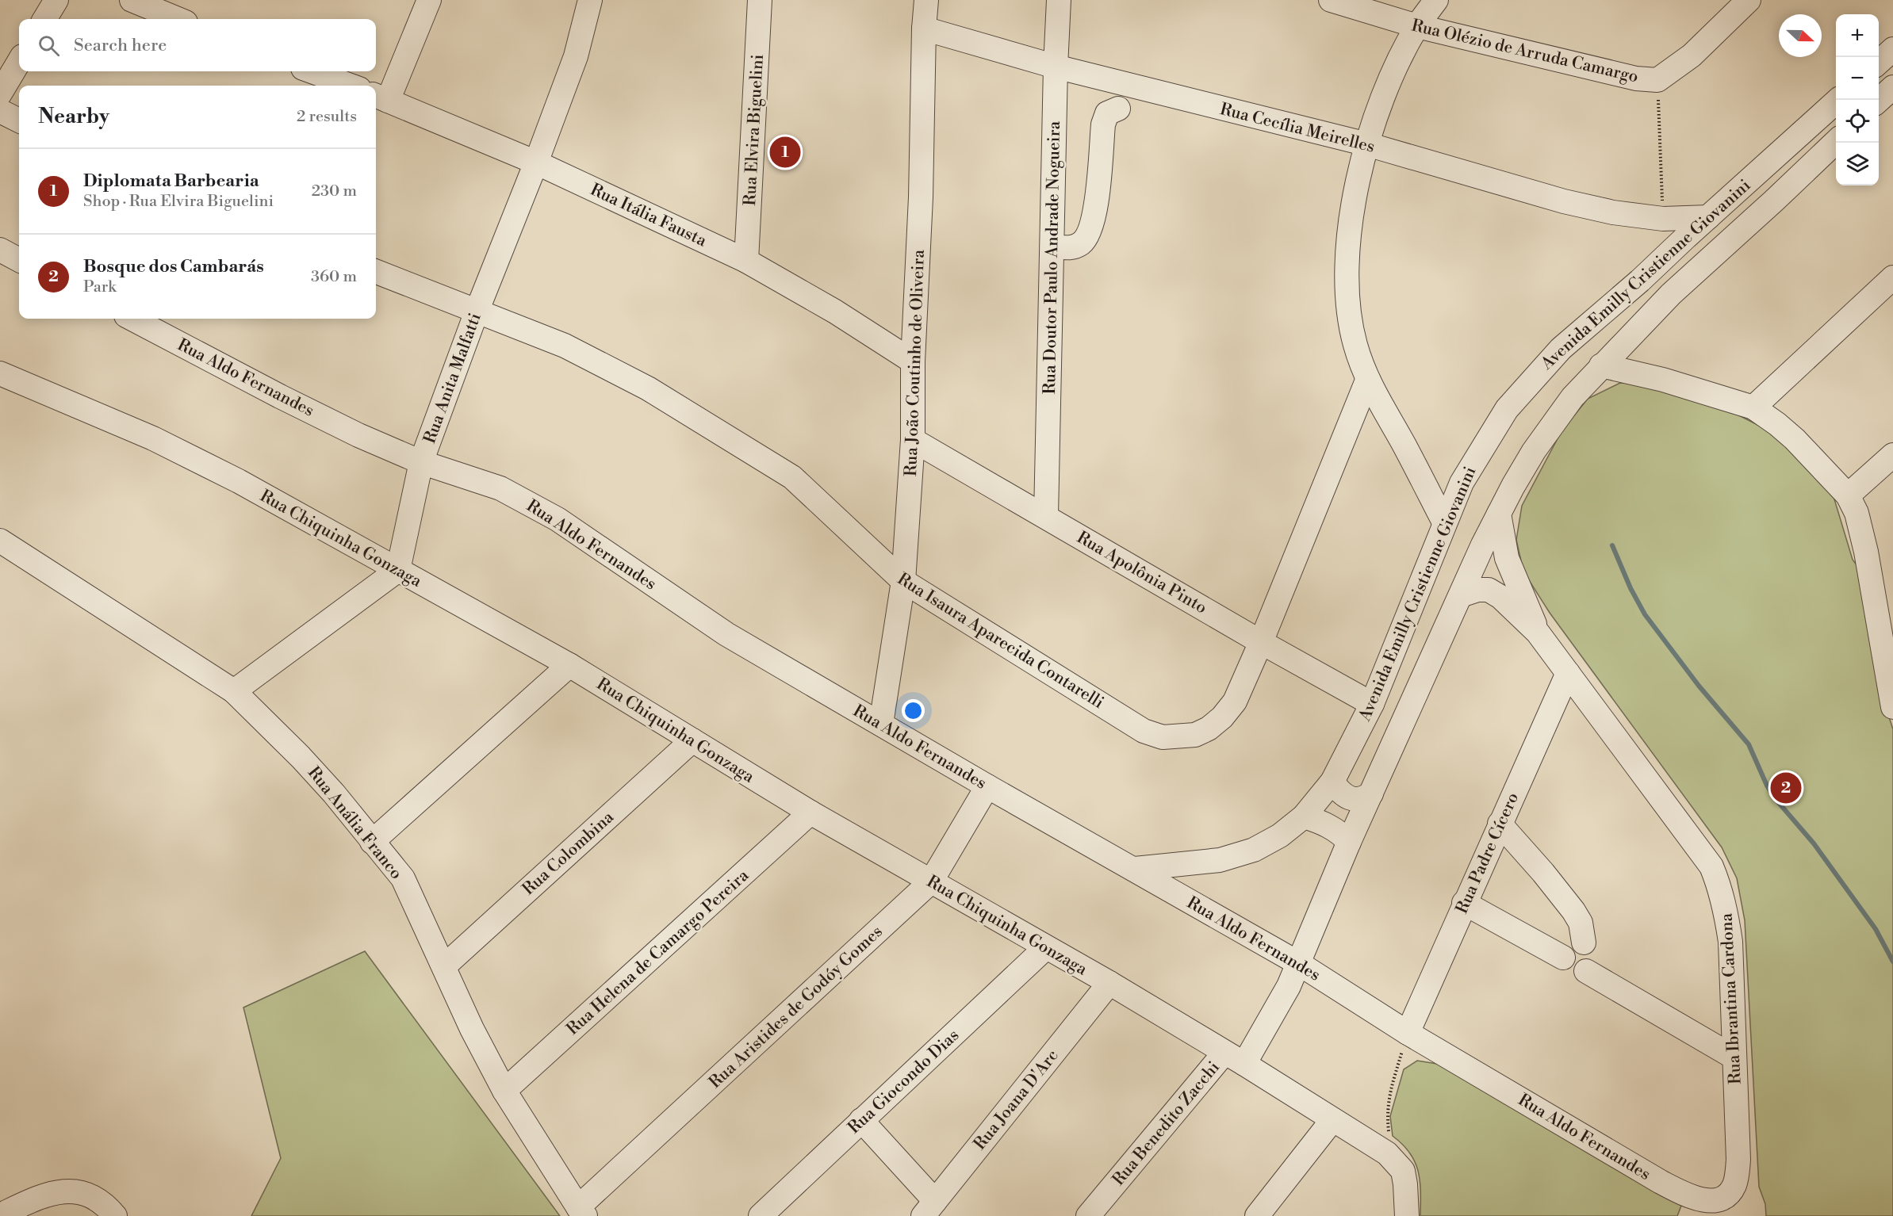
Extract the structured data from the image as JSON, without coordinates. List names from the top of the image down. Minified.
{"streets":{"street":["Rua Olézio de Arruda Camargo","Rua Cecília Meirelles","Rua Elvira Biguelini","Rua Itália Fausta","Rua Doutor Paulo Andrade Nogueira","Avenida Emilly Cristienne Giovanini","Rua João Coutinho de Oliveira","Rua Aldo Fernandes","Rua Anita Malfatti","Rua Chiquinha Gonzaga","Rua Apolônia Pinto","Rua Isaura Aparecida Contarelli","Rua Anália Franco","Rua Colombina","Rua Padre Cícero","Rua Helena de Camargo Pereira","Rua Ibrantina Cardona","Rua Aristides de Godóy Gomes","Rua Giocondo Dias","Rua Joana D'Arc","Rua Benedito Zacchi"]},"crossings":[["Rua Cecília Meirelles","Rua Doutor Paulo Andrade Nogueira"],["Rua Cecília Meirelles","Avenida Emilly Cristienne Giovanini"],["Rua Cecília Meirelles","Rua João Coutinho de Oliveira"],["Rua Elvira Biguelini","Rua Itália Fausta"],["Rua Itália Fausta","Rua João Coutinho de Oliveira"],["Rua Itália Fausta","Rua Anita Malfatti"],["Rua Doutor Paulo Andrade Nogueira","Rua Apolônia Pinto"],["Avenida Emilly Cristienne Giovanini","Rua Aldo Fernandes"],["Avenida Emilly Cristienne Giovanini","Rua Apolônia Pinto"],["Avenida Emilly Cristienne Giovanini","Rua Ibrantina Cardona"],["Avenida Emilly Cristienne Giovanini","Rua Benedito Zacchi"],["Rua João Coutinho de Oliveira","Rua Aldo Fernandes"],["Rua João Coutinho de Oliveira","Rua Apolônia Pinto"],["Rua João Coutinho de Oliveira","Rua Isaura Aparecida Contarelli"],["Rua Aldo Fernandes","Rua Anita Malfatti"],["Rua Aldo Fernandes","Rua Padre Cícero"],["Rua Aldo Fernandes","Rua Ibrantina Cardona"],["Rua Aldo Fernandes","Rua Aristides de Godóy Gomes"],["Rua Aldo Fernandes","Rua Benedito Zacchi"],["Rua Anita Malfatti","Rua Chiquinha Gonzaga"],["Rua Anita Malfatti","Rua Isaura Aparecida Contarelli"],["Rua Chiquinha Gonzaga","Rua Colombina"],["Rua Chiquinha Gonzaga","Rua Helena de Camargo Pereira"],["Rua Chiquinha Gonzaga","Rua Aristides de Godóy Gomes"],["Rua Chiquinha Gonzaga","Rua Giocondo Dias"],["Rua Chiquinha Gonzaga","Rua Joana D'Arc"],["Rua Chiquinha Gonzaga","Rua Benedito Zacchi"],["Rua Apolônia Pinto","Rua Isaura Aparecida Contarelli"],["Rua Anália Franco","Rua Colombina"],["Rua Anália Franco","Rua Helena de Camargo Pereira"],["Rua Anália Franco","Rua Aristides de Godóy Gomes"],["Rua Padre Cícero","Rua Ibrantina Cardona"]],"north":"right","page":{"map_buttons":["+","−"],"search":"Search here","heading":["Nearby","2 results"],"pins":["1","2"],"list":[{"mark":"1","name":"Diplomata Barbearia","note":"Shop · Rua Elvira Biguelini","value":"230 m"},{"mark":"2","name":"Bosque dos Cambarás","note":"Park","value":"360 m"}]}}
